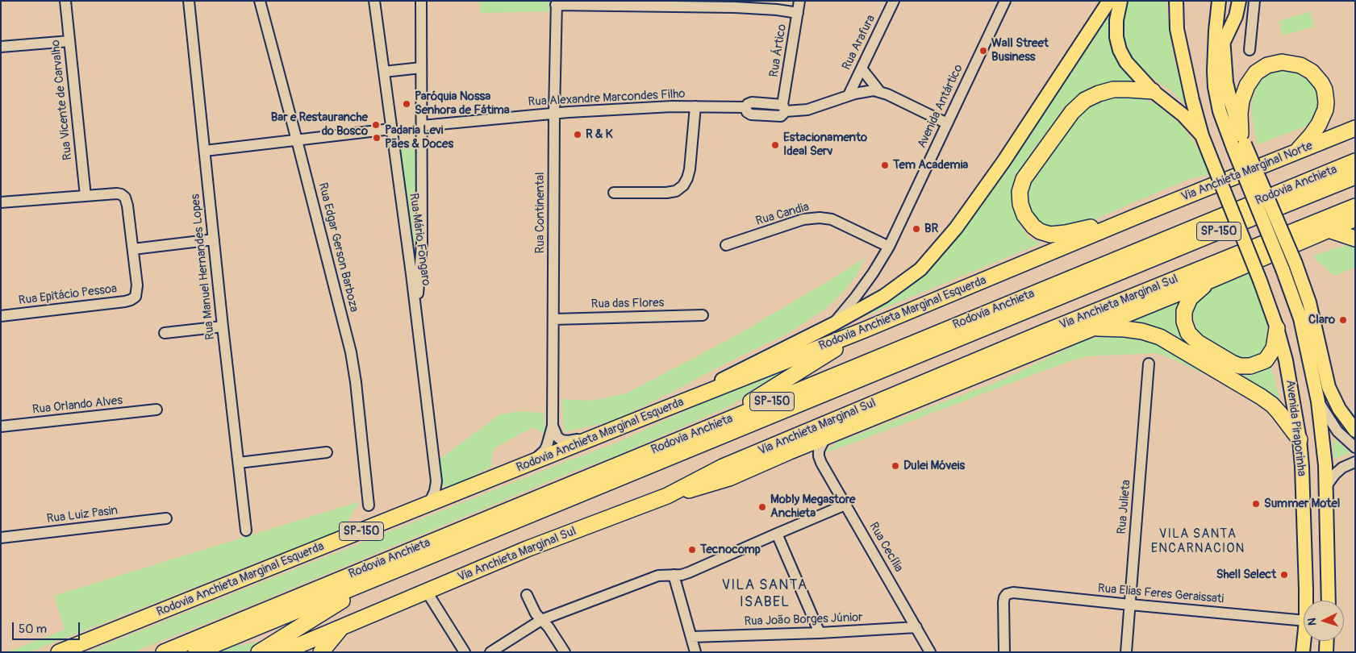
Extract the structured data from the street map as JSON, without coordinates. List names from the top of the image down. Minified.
{"streets":{"highway":["Via Anchieta Marginal Norte","Rodovia Anchieta","SP-150","Via Anchieta Marginal Sul","Rodovia Anchieta Marginal Esquerda"],"main road":["Avenida Piraporinha"],"street":["Rua Arafura","Rua Ártico","Rua Alexandre Marcondes Filho","Rua Vicente de Carvalho","Avenida Antártico","Rua Continental","Rua Candia","Rua Mário Fongaro","Rua Edgar Gerson Barboza","Rua Manuel Hernandes Lopes","Rua Epitácio Pessoa","Rua das Flores","Rua Orlando Alves","Rua Julieta","Rua Luiz Pasin","Rua Cecília","Rua Elias Feres Geraissati","Rua João Borges Júnior"]},"crossings":[["Rua Arafura","Rua Alexandre Marcondes Filho"],["Rua Ártico","Rua Alexandre Marcondes Filho"],["Rua Alexandre Marcondes Filho","Rua Continental"],["Avenida Antártico","Rua Candia"],["Via Anchieta Marginal Norte","Rodovia Anchieta Marginal Esquerda"],["Rua Continental","Rua das Flores"],["Rua Continental","Rodovia Anchieta Marginal Esquerda"],["Rua Julieta","Rua Elias Feres Geraissati"],["Rua Cecília","Rua João Borges Júnior"]],"districts":["VILA SANTA ENCARNACION","VILA SANTA ISABEL"],"places":["Wall Street Business","Paróquia Nossa Senhora de Fátima","Bar e Restauranche do Bosco","R & K","Padaria Levi Pães & Doces","Estacionamento Ideal Serv","Tem Academia","BR","Claro","Dulei Móveis","Summer Motel","Mobly Megastore Anchieta","Tecnocomp","Shell Select"],"scale_bar":"50 m","north":"left"}
